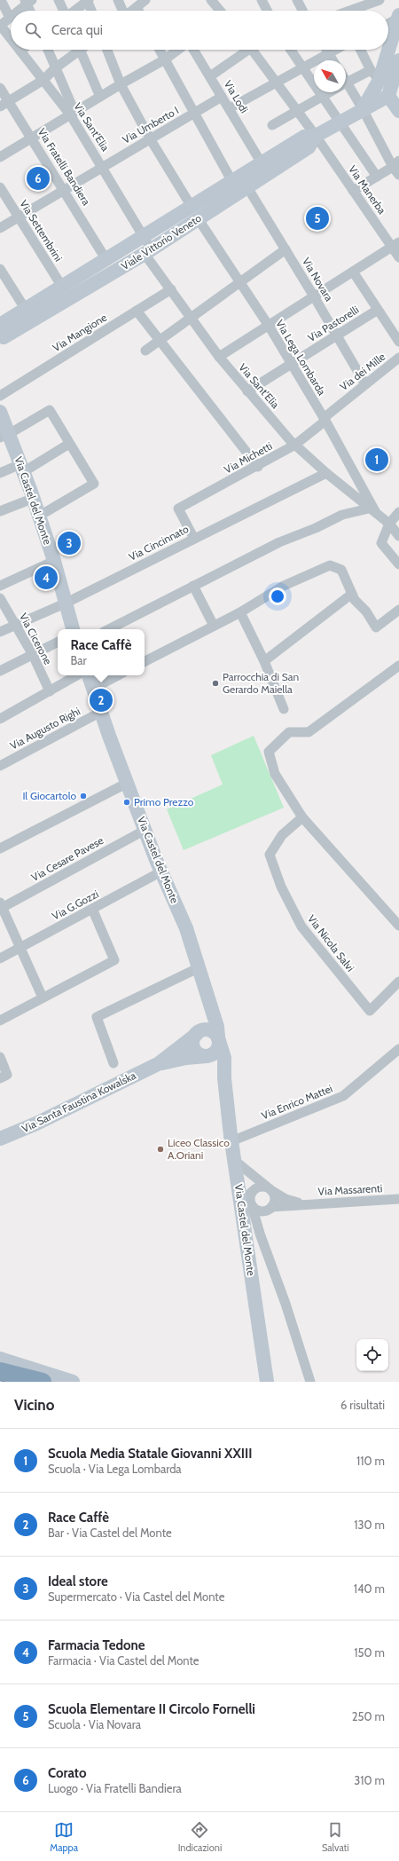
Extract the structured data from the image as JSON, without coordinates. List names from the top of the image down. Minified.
{"streets":{"main road":["Viale Vittorio Veneto","Via Castel del Monte","Via Santa Faustina Kowalska"],"street":["Via Lodi","Via Umberto I","Via Sant'Elia","Via Fratelli Bandiera","Via Manerba","Via Settembrini","Via Novara","Via Pastorelli","Via Mangione","Via Lega Lombarda","Via dei Mille","Via Michetti","Via Cincinnato","Via Cicerone","Via Augusto Righi","Via Cesare Pavese","Via G.Gozzi","Via Nicola Salvi","Via Enrico Mattei","Via Massarenti"]},"crossings":[["Via Lodi","Via Umberto I"],["Via Lodi","Viale Vittorio Veneto"],["Via Umberto I","Via Sant'Elia"],["Via Umberto I","Via Fratelli Bandiera"],["Via Umberto I","Via Settembrini"],["Via Umberto I","Via Lega Lombarda"],["Via Sant'Elia","Viale Vittorio Veneto"],["Via Sant'Elia","Via Pastorelli"],["Via Sant'Elia","Via Mangione"],["Via Sant'Elia","Via Lega Lombarda"],["Via Sant'Elia","Via Michetti"],["Via Sant'Elia","Via Cincinnato"],["Via Fratelli Bandiera","Viale Vittorio Veneto"],["Via Manerba","Viale Vittorio Veneto"],["Via Settembrini","Viale Vittorio Veneto"],["Viale Vittorio Veneto","Via Novara"],["Viale Vittorio Veneto","Via Lega Lombarda"],["Via Novara","Via Pastorelli"],["Via Novara","Via dei Mille"],["Via Pastorelli","Via Lega Lombarda"],["Via Lega Lombarda","Via dei Mille"],["Via Lega Lombarda","Via Michetti"],["Via dei Mille","Via Michetti"],["Via Michetti","Via Cincinnato"],["Via Castel del Monte","Via Cincinnato"],["Via Castel del Monte","Via Augusto Righi"],["Via Castel del Monte","Via Cesare Pavese"],["Via Castel del Monte","Via G.Gozzi"],["Via Castel del Monte","Via Enrico Mattei"],["Via Castel del Monte","Via Massarenti"],["Via Cincinnato","Via Cicerone"]],"places":["Parrocchia di San Gerardo Maiella","Il Giocartolo","Primo Prezzo","Liceo Classico A.Oriani"],"north":"top left","page":{"search":"Cerca qui","pins":["6","5","1","3","4","2"],"popup":["Race Caffè","Bar"],"heading":["Vicino","6 risultati"],"list":[{"mark":"1","name":"Scuola Media Statale Giovanni XXIII","note":"Scuola · Via Lega Lombarda","value":"110 m"},{"mark":"2","name":"Race Caffè","note":"Bar · Via Castel del Monte","value":"130 m"},{"mark":"3","name":"Ideal store","note":"Supermercato · Via Castel del Monte","value":"140 m"},{"mark":"4","name":"Farmacia Tedone","note":"Farmacia · Via Castel del Monte","value":"150 m"},{"mark":"5","name":"Scuola Elementare II Circolo Fornelli","note":"Scuola · Via Novara","value":"250 m"},{"mark":"6","name":"Corato","note":"Luogo · Via Fratelli Bandiera","value":"310 m"}],"nav":["Mappa","Indicazioni","Salvati"]}}
